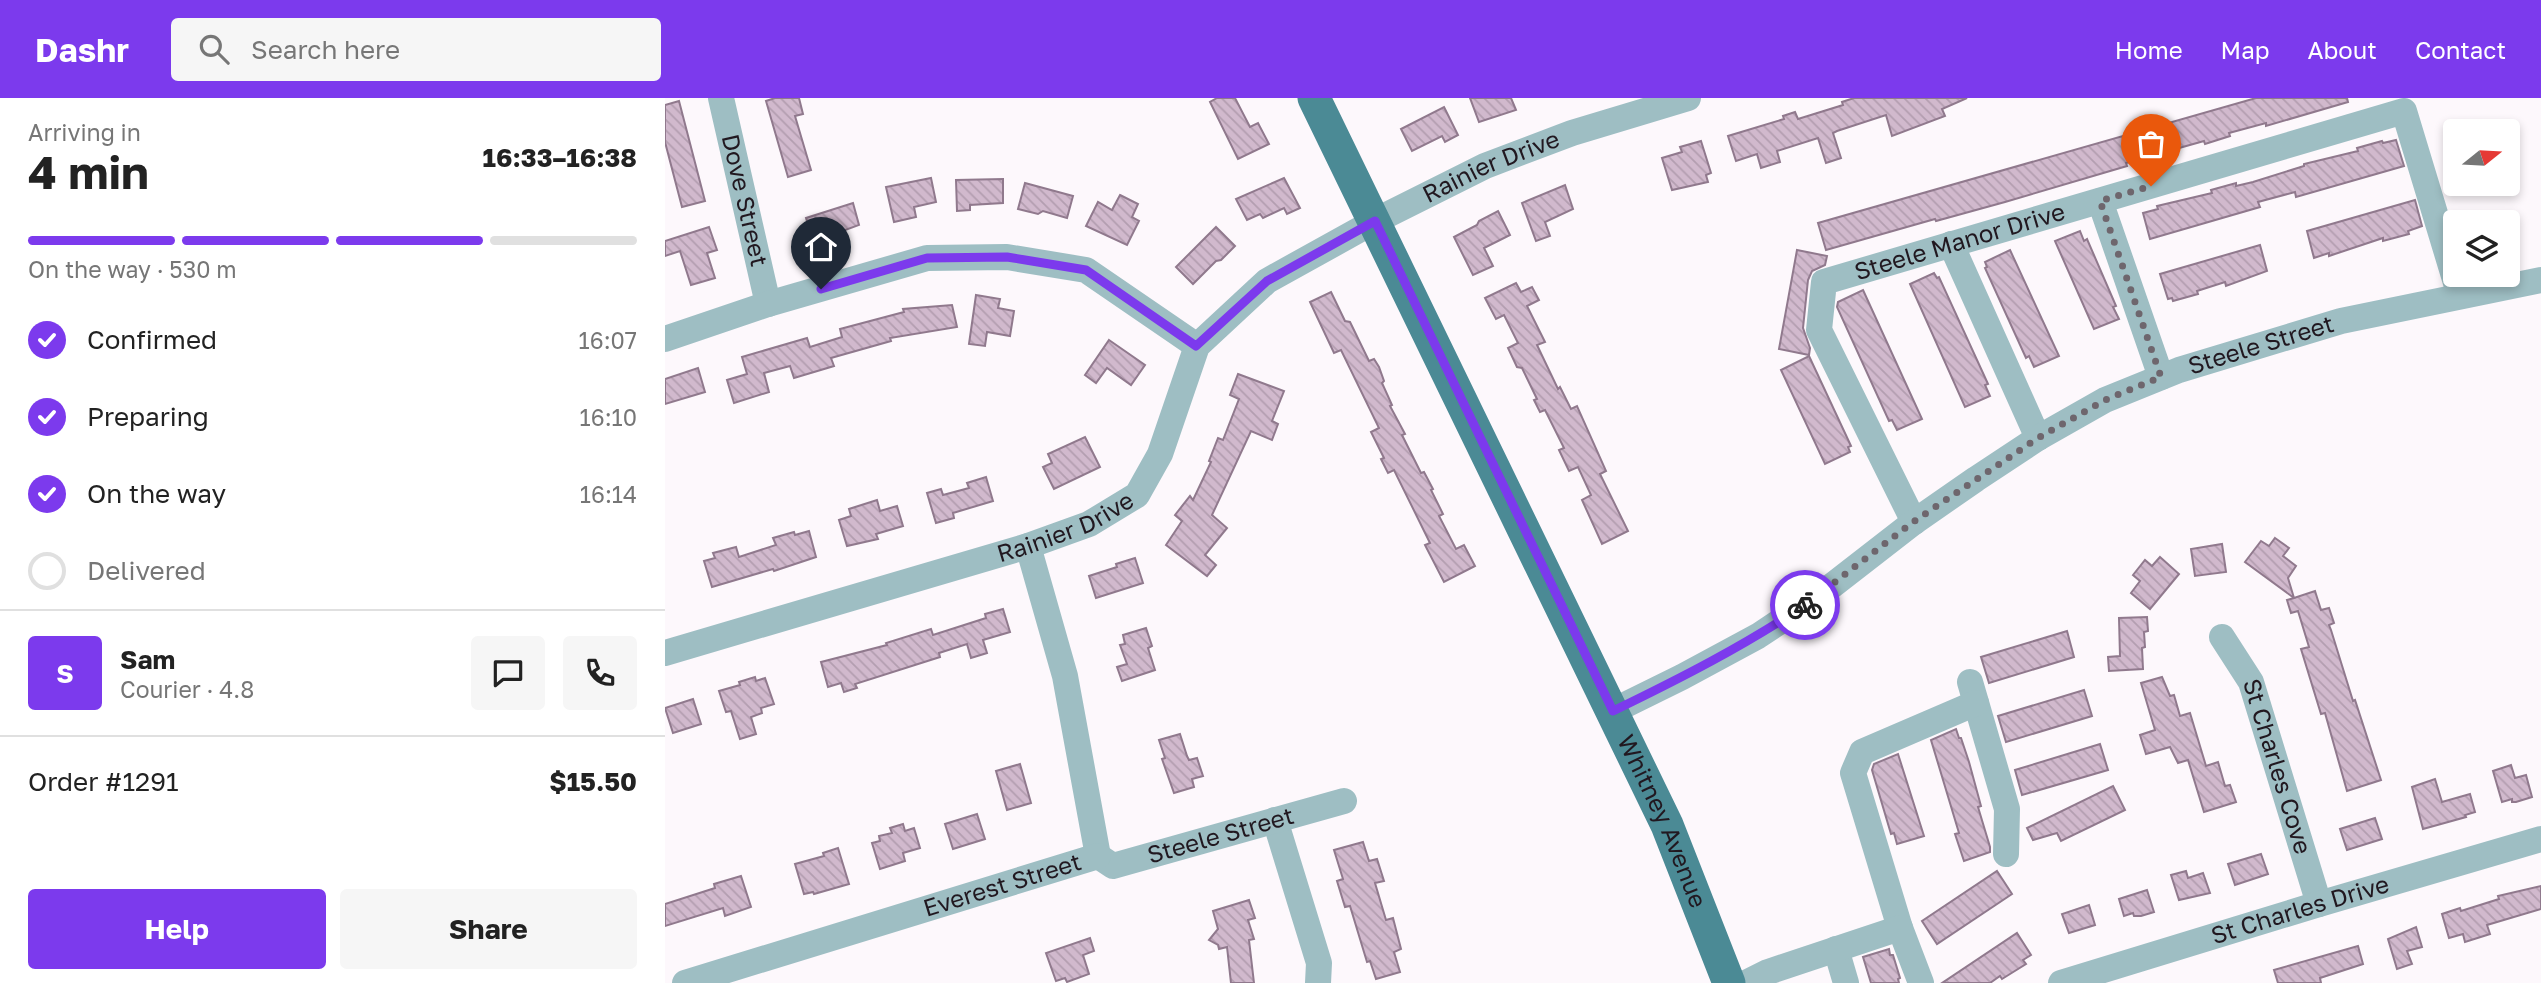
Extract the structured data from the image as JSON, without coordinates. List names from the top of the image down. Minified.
{"streets":{"main road":["Whitney Avenue"],"street":["Rainier Drive","Dove Street","Steele Manor Drive","Steele Street","St Charles Cove","Everest Street","St Charles Drive"]},"crossings":[["Rainier Drive","Whitney Avenue"],["Rainier Drive","Everest Street"],["Steele Manor Drive","Steele Street"],["Steele Street","Whitney Avenue"],["Steele Street","Everest Street"],["St Charles Cove","St Charles Drive"]],"north":"right","page":{"header":"Dashr","search":"Search here","nav":["Home","Map","About","Contact"],"heading":["4 min","Arriving in","16:33–16:38"],"panel":["Sam","Courier · 4.8","Order #1291","$15.50"],"bar":"On the way · 530 m","list":[["Confirmed","16:07"],["Preparing","16:10"],["On the way","16:14"],"Delivered"],"round":"S","buttons":["Help","Share"]}}
